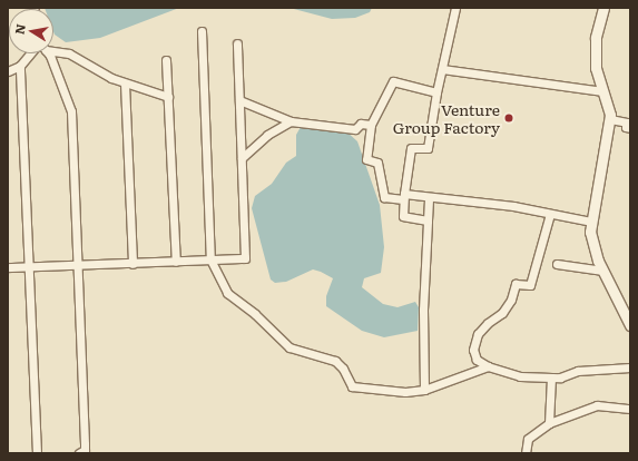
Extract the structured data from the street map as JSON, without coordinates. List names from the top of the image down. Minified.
{"places":["Venture Group Factory"],"north":"left"}
